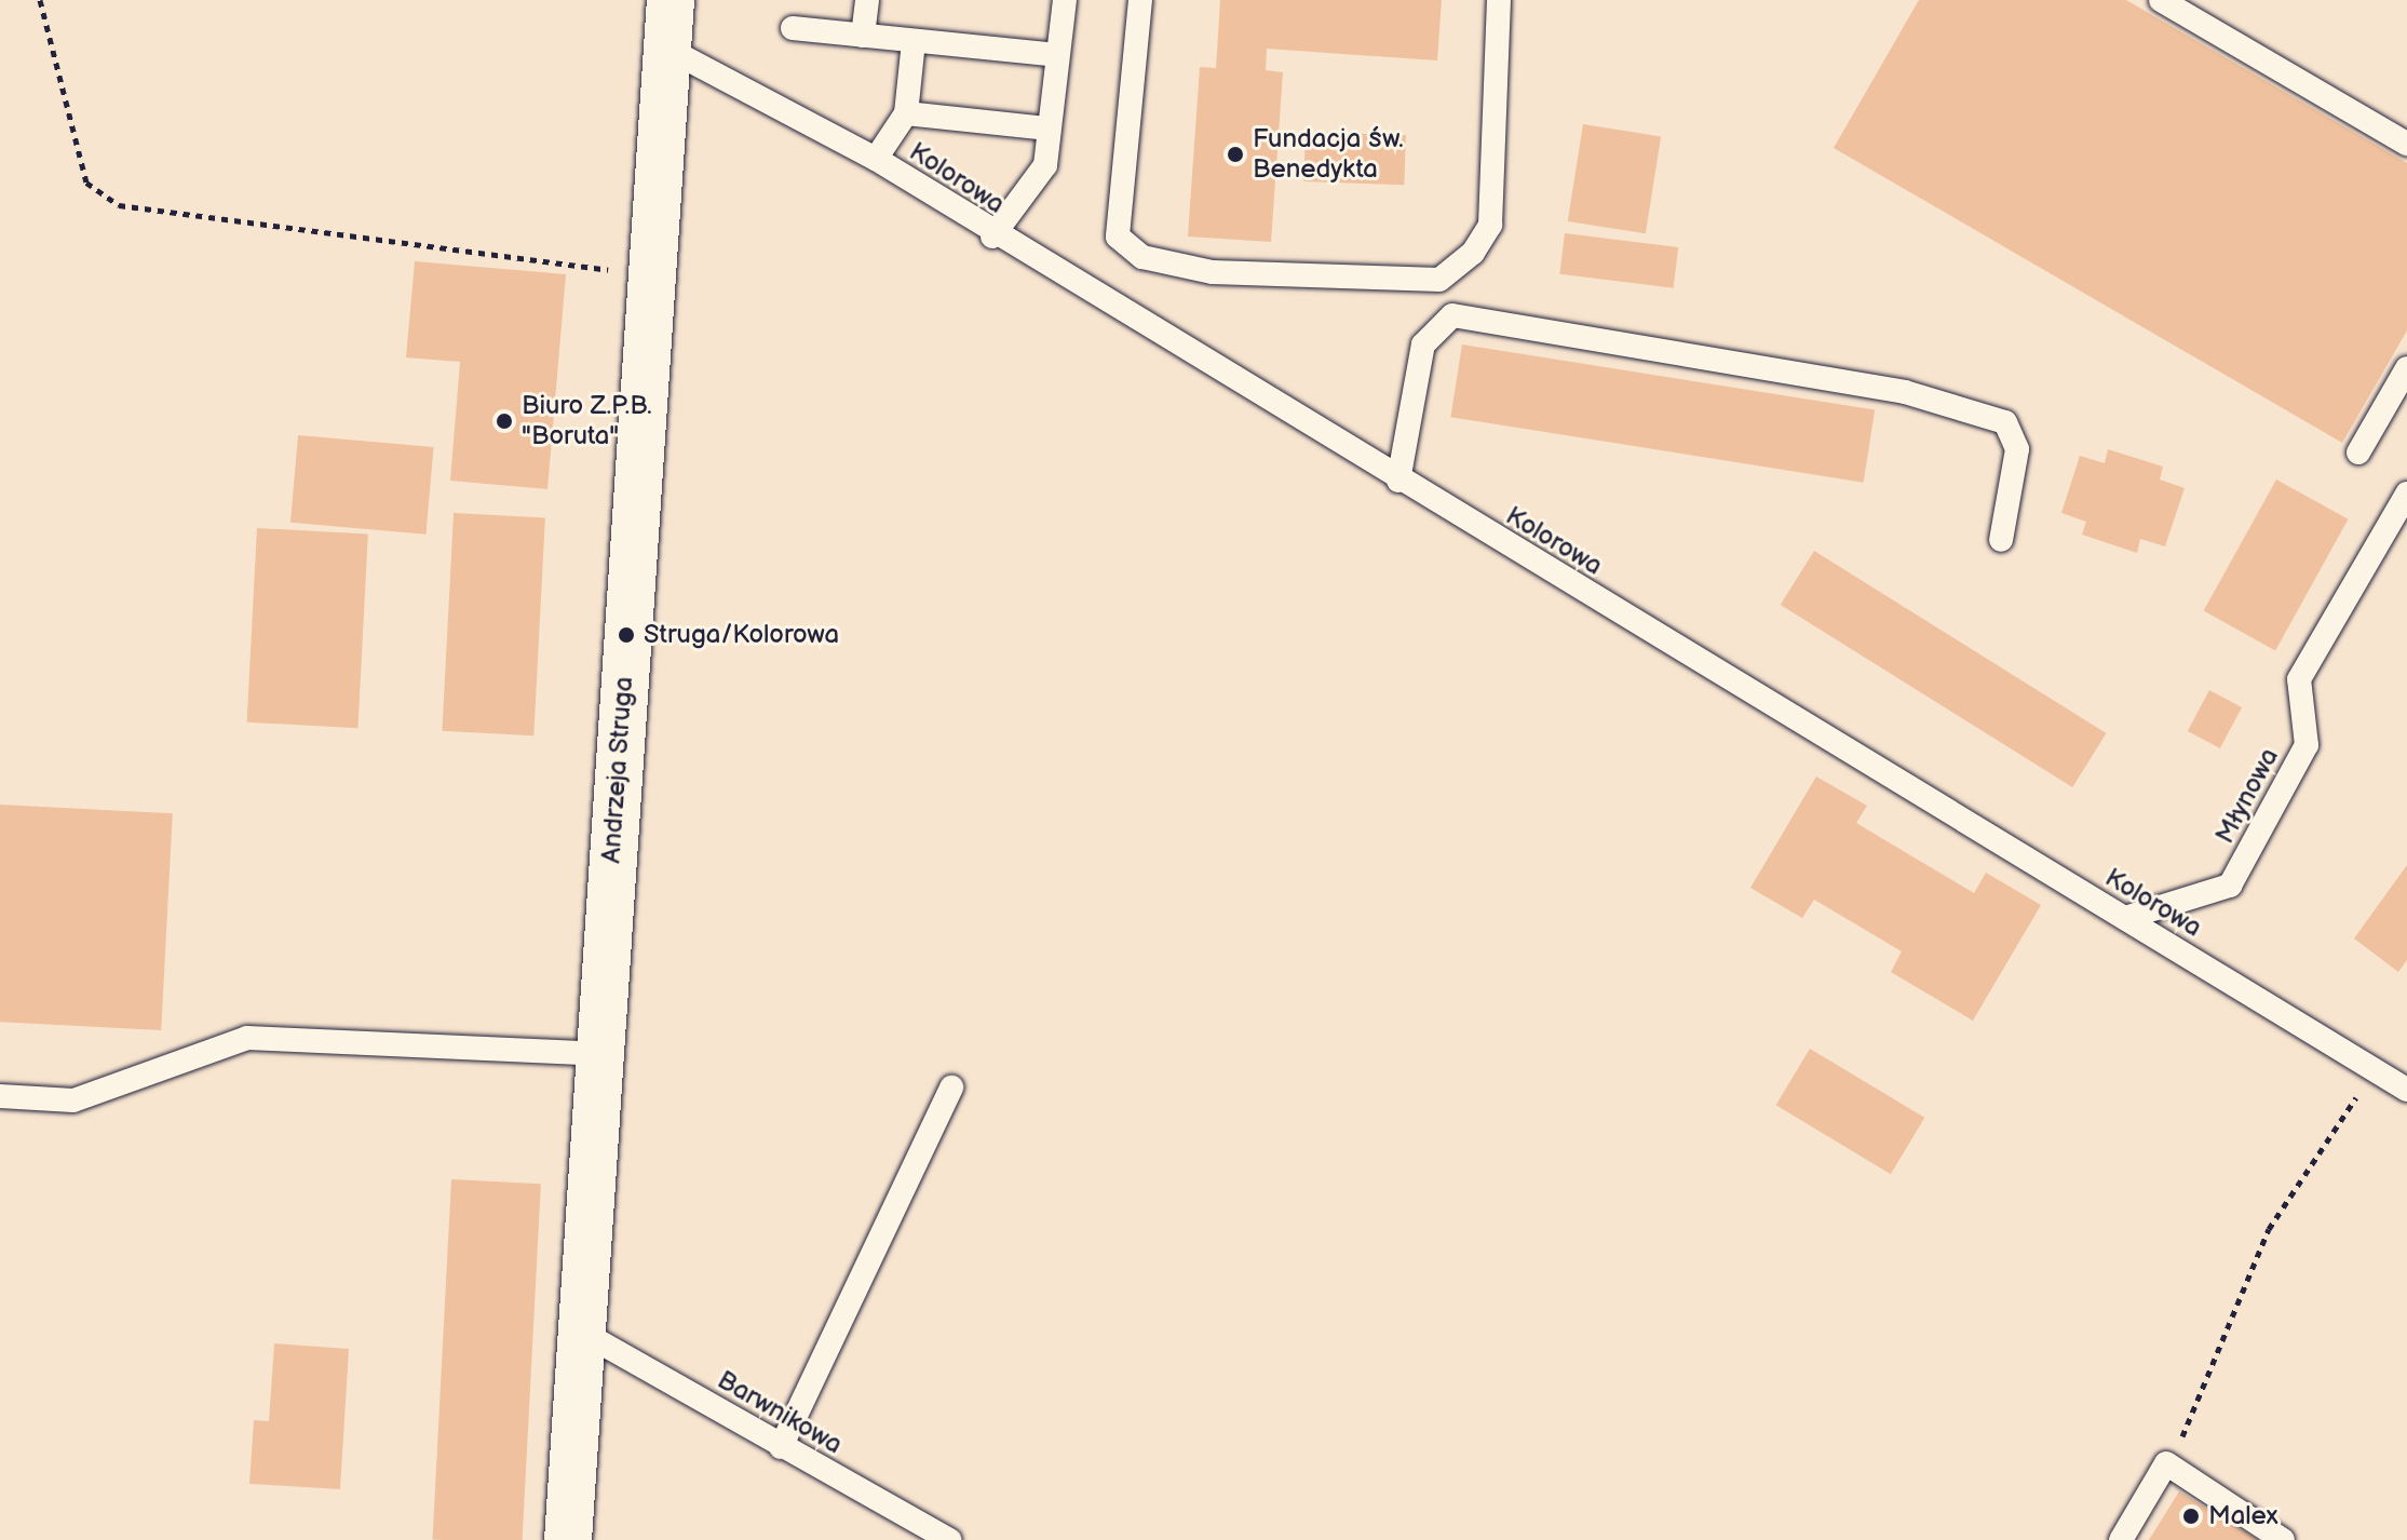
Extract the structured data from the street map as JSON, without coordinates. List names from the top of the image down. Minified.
{"streets":{"street":["Andrzeja Struga"],"lane":["Kolorowa","Młynowa","Barwnikowa"]},"crossings":[["Kolorowa","Andrzeja Struga"],["Kolorowa","Młynowa"],["Andrzeja Struga","Barwnikowa"]],"places":["Fundacja św. Benedykta","Biuro Z.P.B. \"Boruta\"","Struga/Kolorowa","Malex"]}
